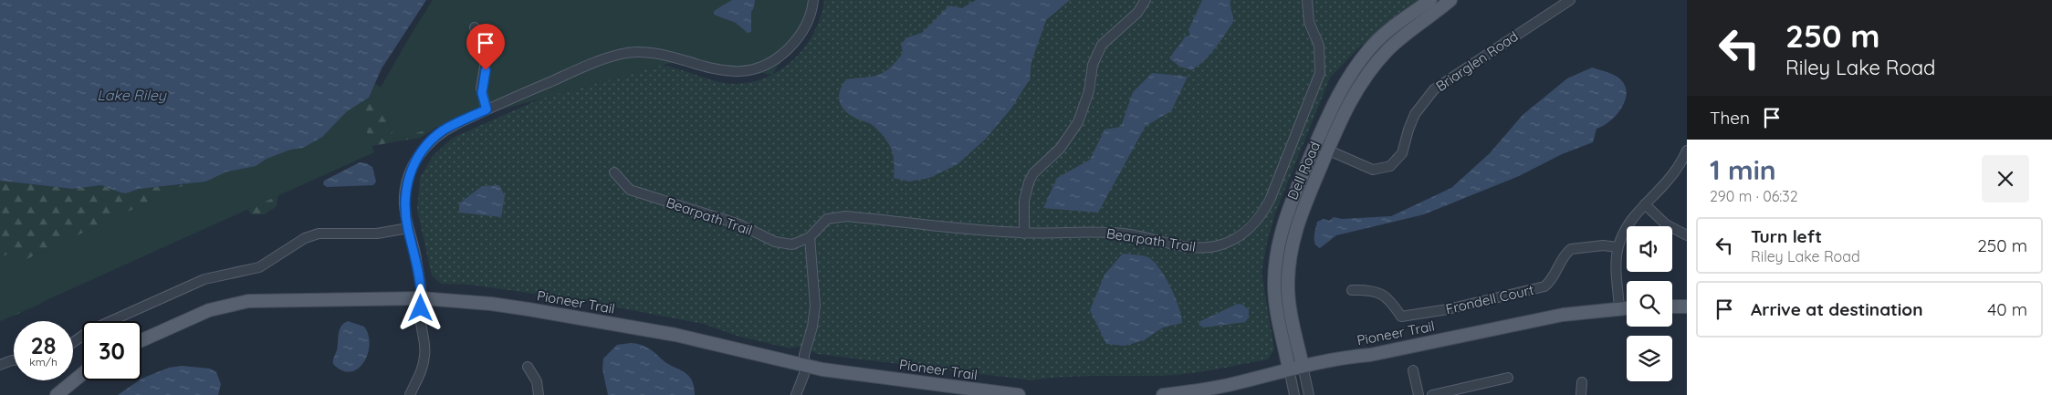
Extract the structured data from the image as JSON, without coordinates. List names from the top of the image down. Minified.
{"streets":{"main road":["Dell Road","Pioneer Trail"],"street":["Briarglen Road","Bearpath Trail","Frondell Court"]},"crossings":[["Briarglen Road","Dell Road"],["Dell Road","Pioneer Trail"]],"water":["Lake Riley"],"page":{"turn":["250 m","Riley Lake Road"],"then":"Then","heading":["1 min","290 m · 06:32"],"list":[{"name":"Turn left","note":"Riley Lake Road","value":"250 m"},{"name":"Arrive at destination","value":"40 m"}],"speed":"28 km/h","limit":"30"}}
